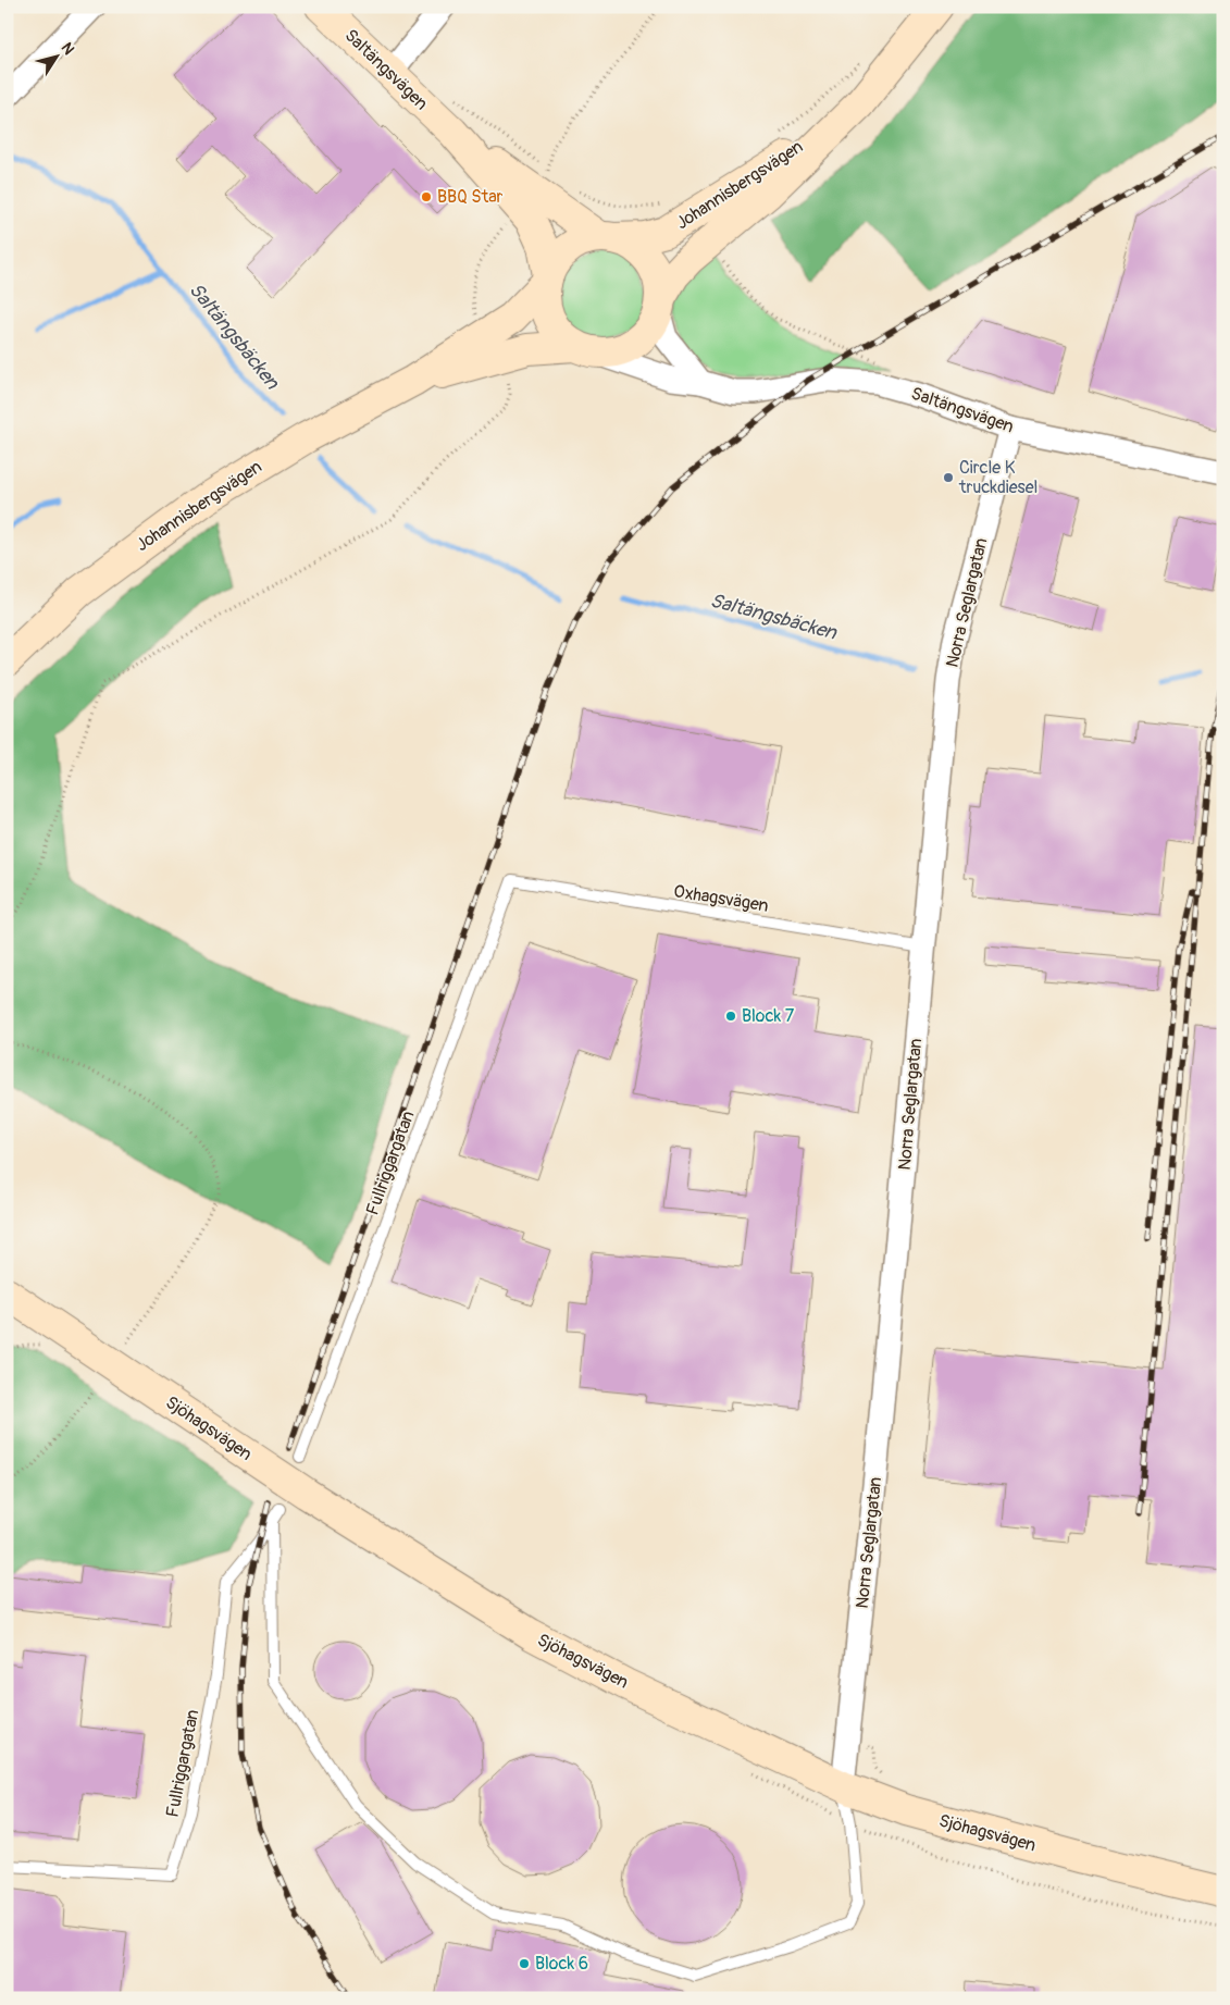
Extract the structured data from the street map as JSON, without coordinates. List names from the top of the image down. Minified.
{"streets":{"main road":["Saltängsvägen","Johannisbergsvägen","Sjöhagsvägen"],"street":["Norra Seglargatan"],"lane":["Oxhagsvägen","Fullriggargatan"]},"crossings":[["Saltängsvägen","Johannisbergsvägen"],["Saltängsvägen","Norra Seglargatan"],["Norra Seglargatan","Oxhagsvägen"],["Norra Seglargatan","Sjöhagsvägen"],["Oxhagsvägen","Fullriggargatan"]],"water":["Saltängsbäcken"],"places":["BBQ Star","Circle K truckdiesel","Block 7","Block 6"],"north":"top right"}
